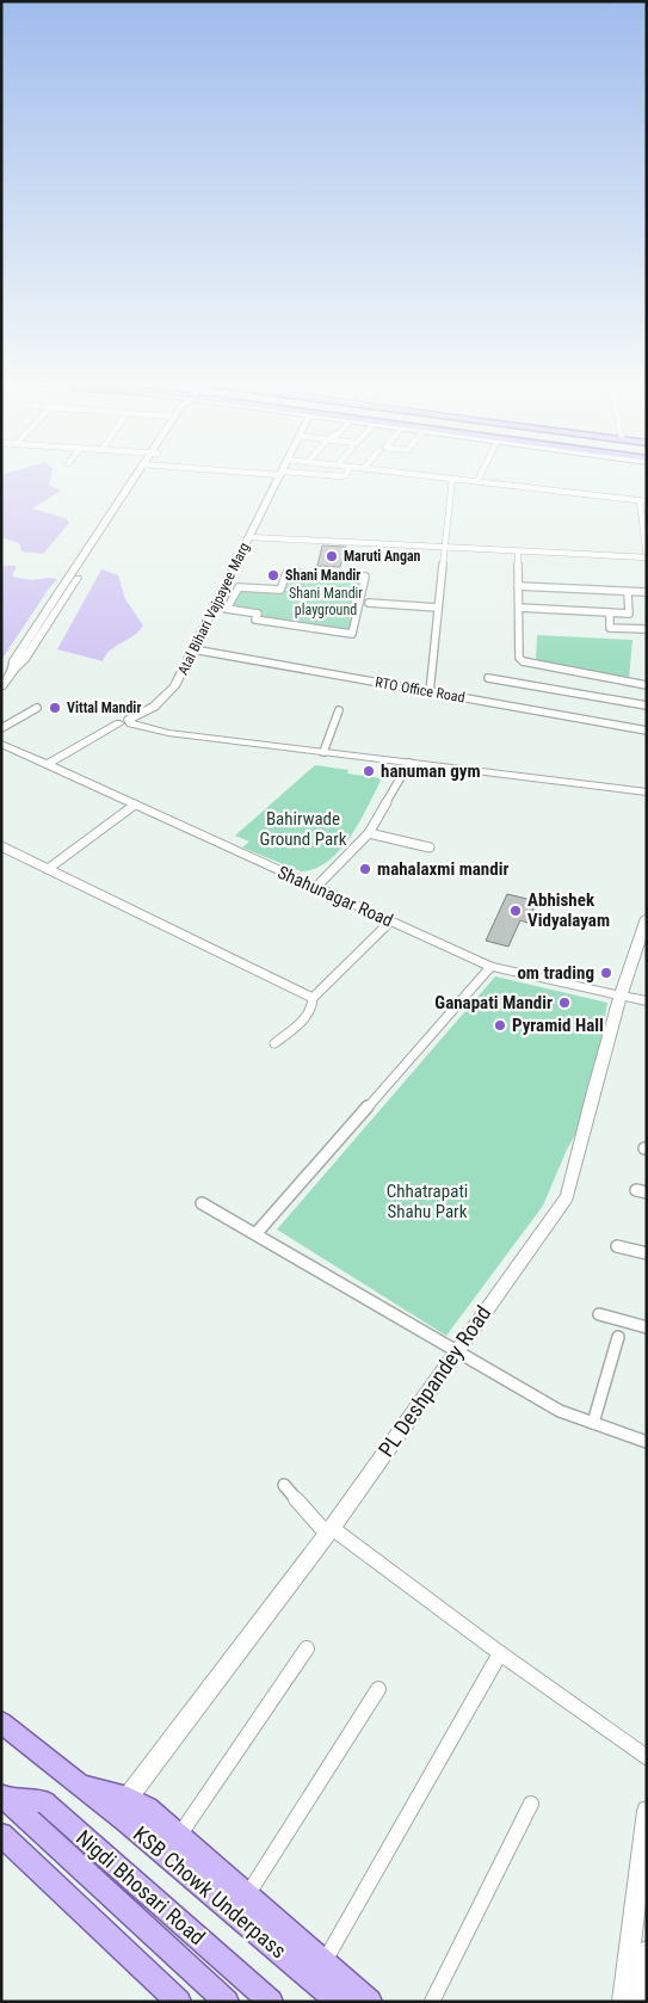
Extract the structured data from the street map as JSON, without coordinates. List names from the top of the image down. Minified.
{"streets":{"main road":["Nigdi Bhosari Road","KSB Chowk Underpass"],"street":["Atal Bihari Vajpayee Marg","RTO Office Road","Shahunagar Road","PL Deshpandey Road"]},"crossings":[["Atal Bihari Vajpayee Marg","RTO Office Road"],["Atal Bihari Vajpayee Marg","Shahunagar Road"],["Shahunagar Road","PL Deshpandey Road"]],"parks":["Shani Mandir playground","Bahirwade Ground Park","Chhatrapati Shahu Park"],"places":["Maruti Angan","Shani Mandir","Vittal Mandir","hanuman gym","mahalaxmi mandir","Abhishek Vidyalayam","om trading","Ganapati Mandir","Pyramid Hall"]}
